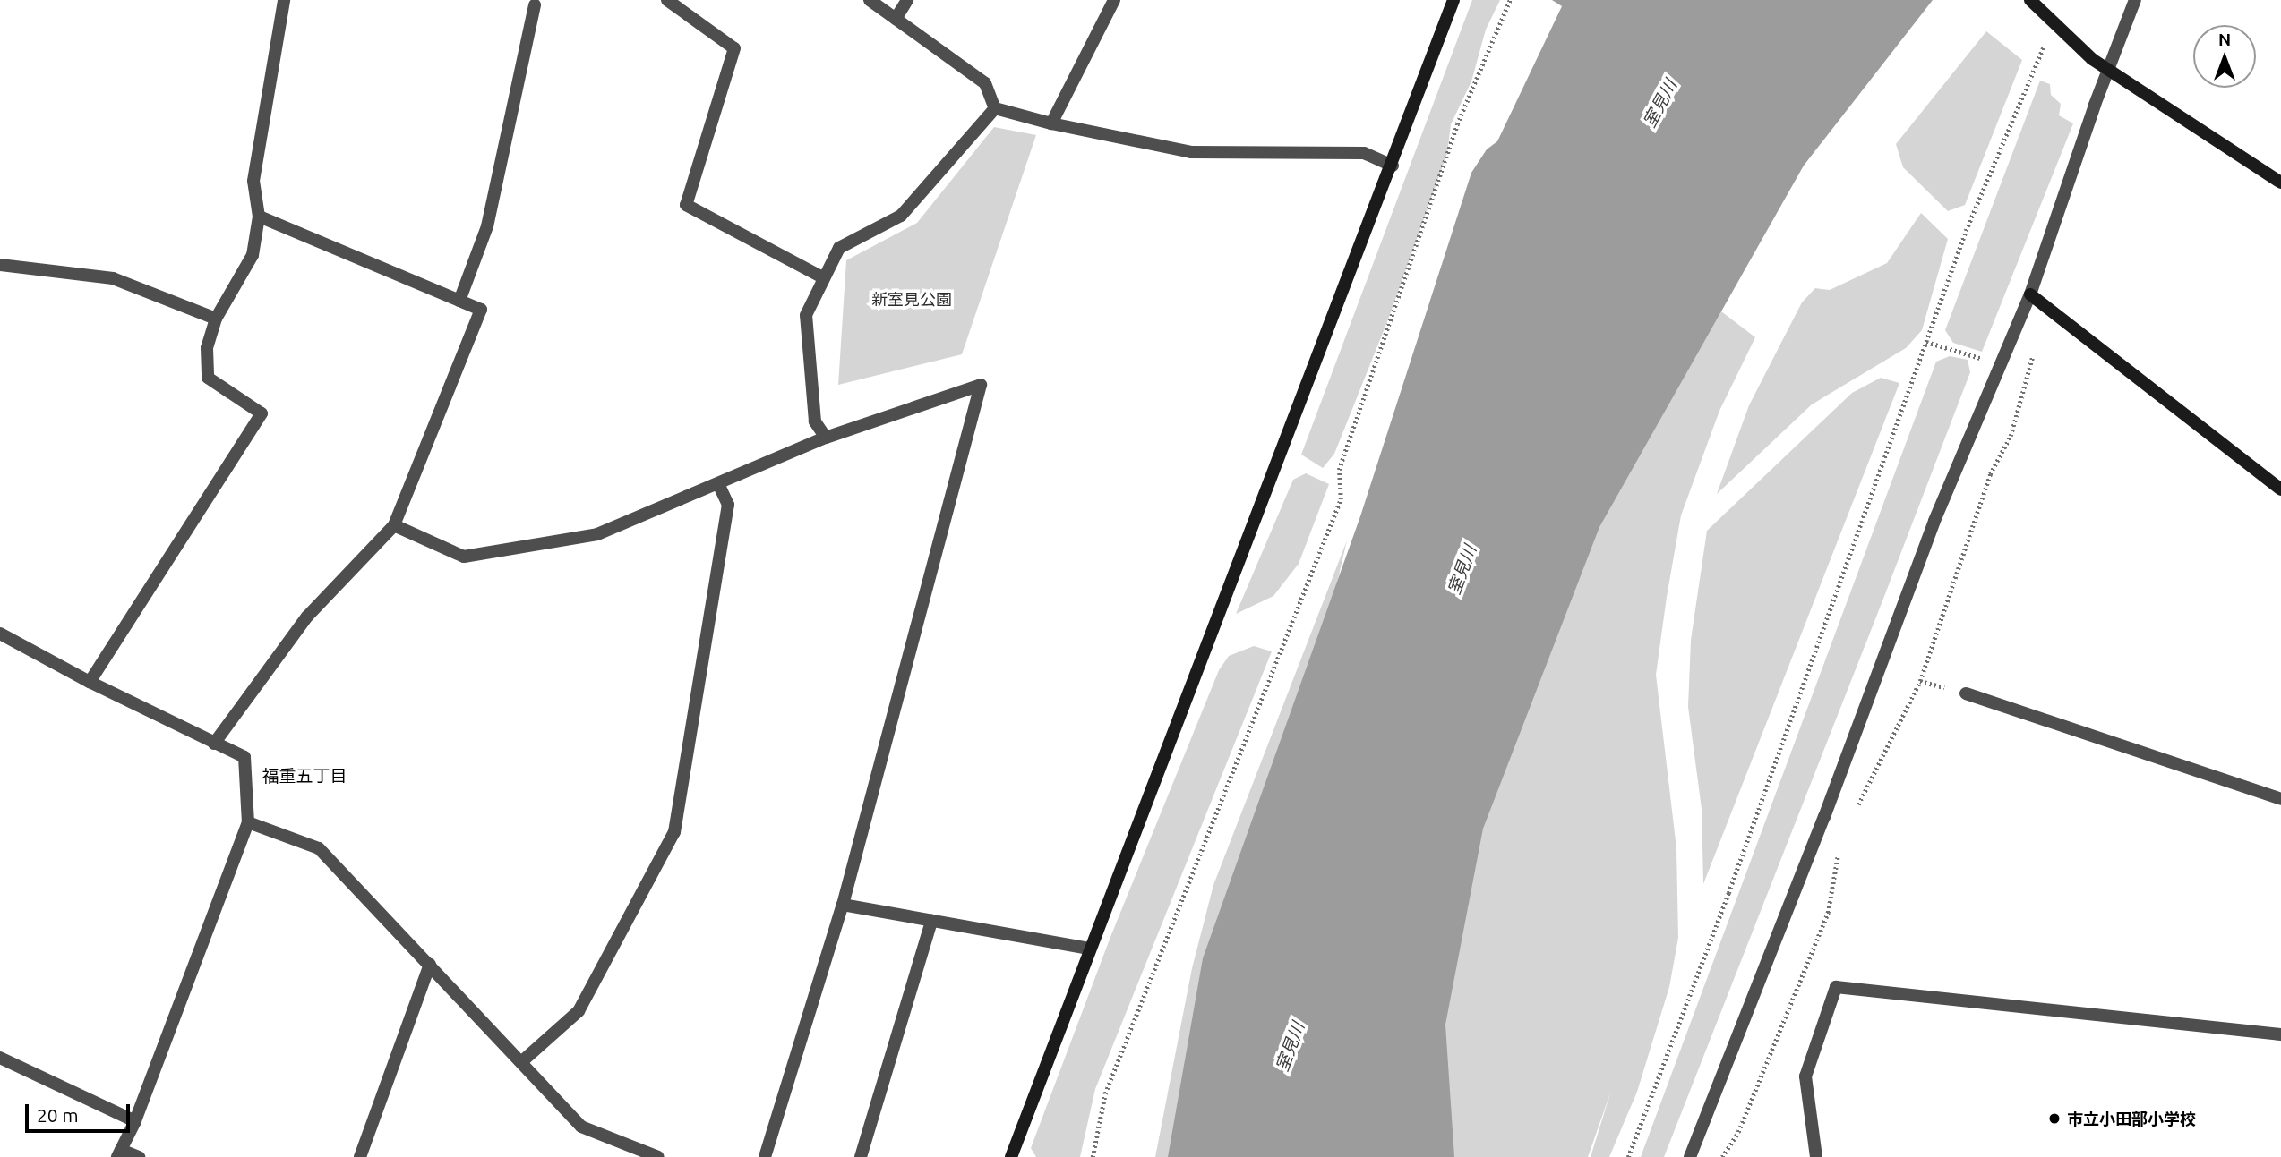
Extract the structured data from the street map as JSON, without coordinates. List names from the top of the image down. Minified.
{"districts":["福重五丁目"],"water":["室見川"],"parks":["新室見公園"],"places":["市立小田部小学校"],"scale_bar":"20 m","north":"top"}
